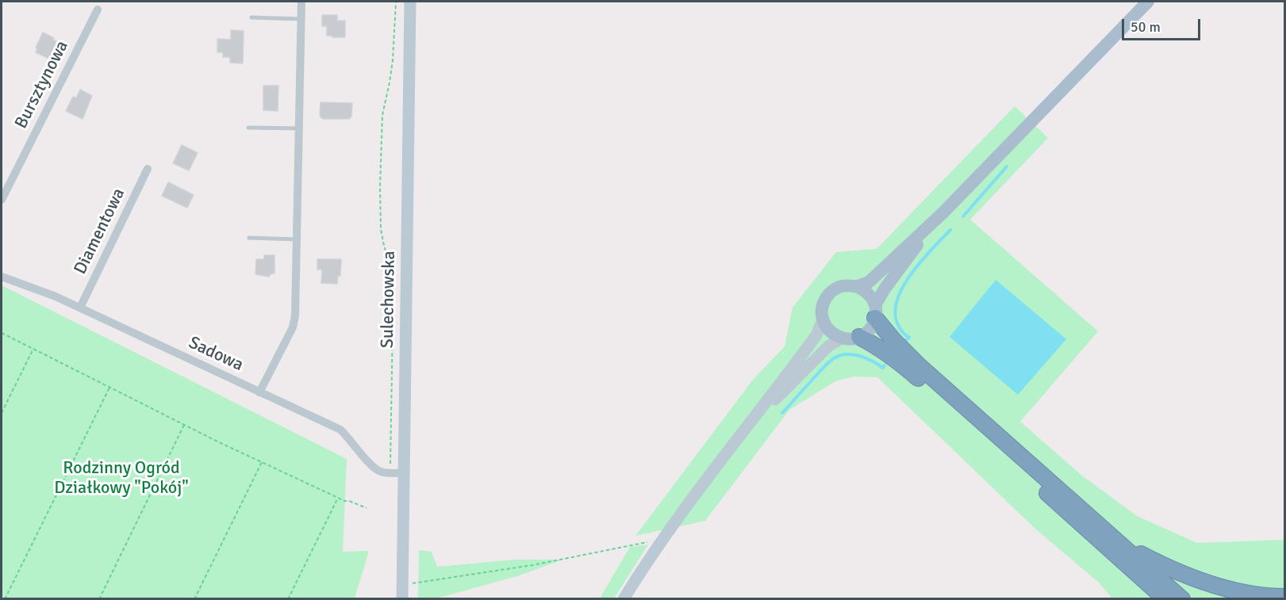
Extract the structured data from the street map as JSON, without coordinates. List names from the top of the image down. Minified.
{"streets":{"main road":["Sulechowska"],"street":["Bursztynowa","Diamentowa","Sadowa"]},"crossings":[["Diamentowa","Sadowa"],["Sulechowska","Sadowa"]],"parks":["Rodzinny Ogród Działkowy \"Pokój\""],"scale_bar":"50 m"}
